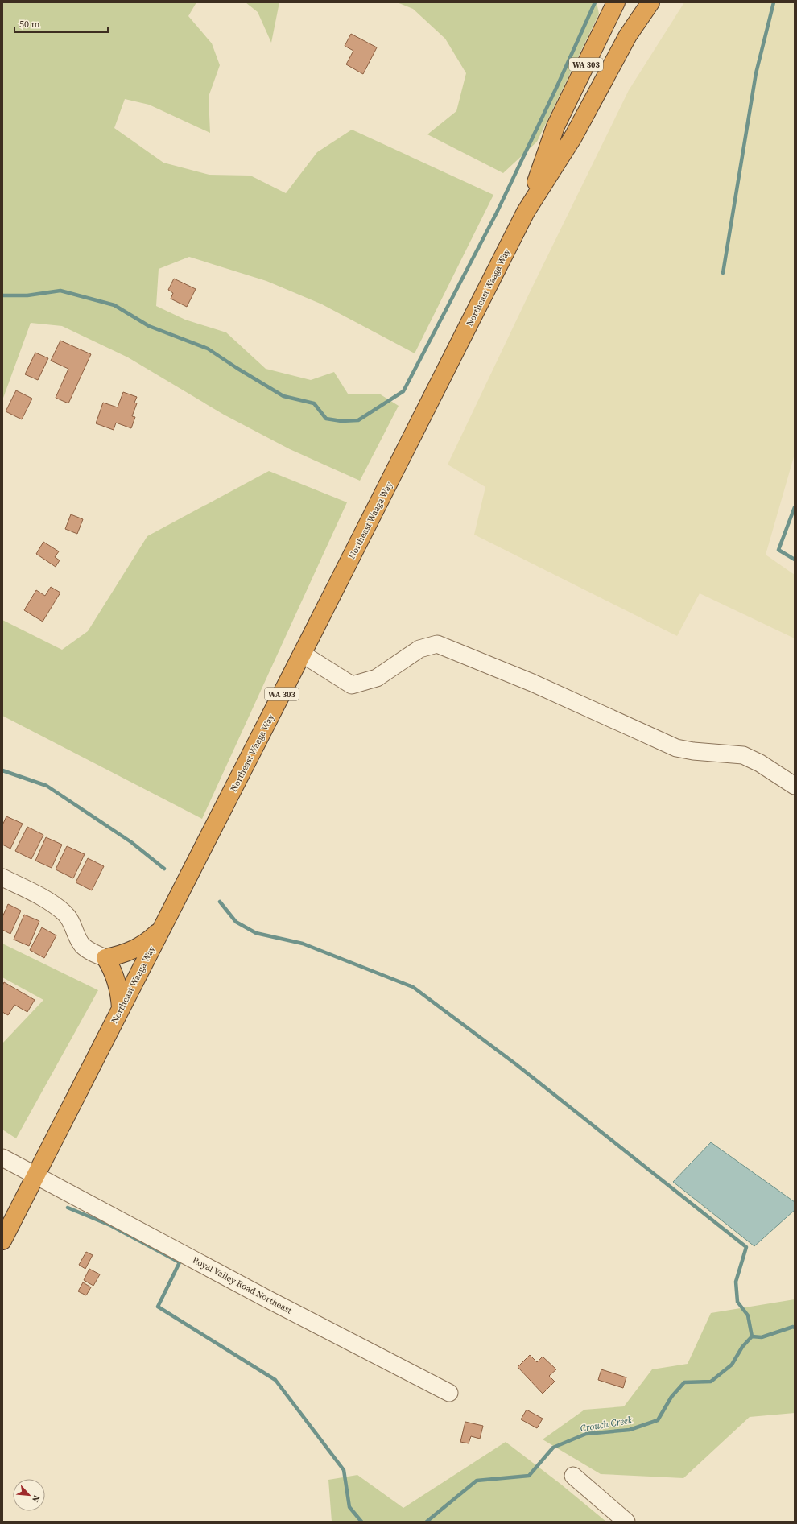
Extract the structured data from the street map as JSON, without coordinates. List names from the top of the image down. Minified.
{"streets":{"highway":["WA 303","Northeast Waaga Way"],"street":["Royal Valley Road Northeast"]},"crossings":[["WA 303","Northeast Waaga Way"],["Northeast Waaga Way","Royal Valley Road Northeast"]],"water":["Crouch Creek"],"scale_bar":"50 m","north":"bottom right"}
